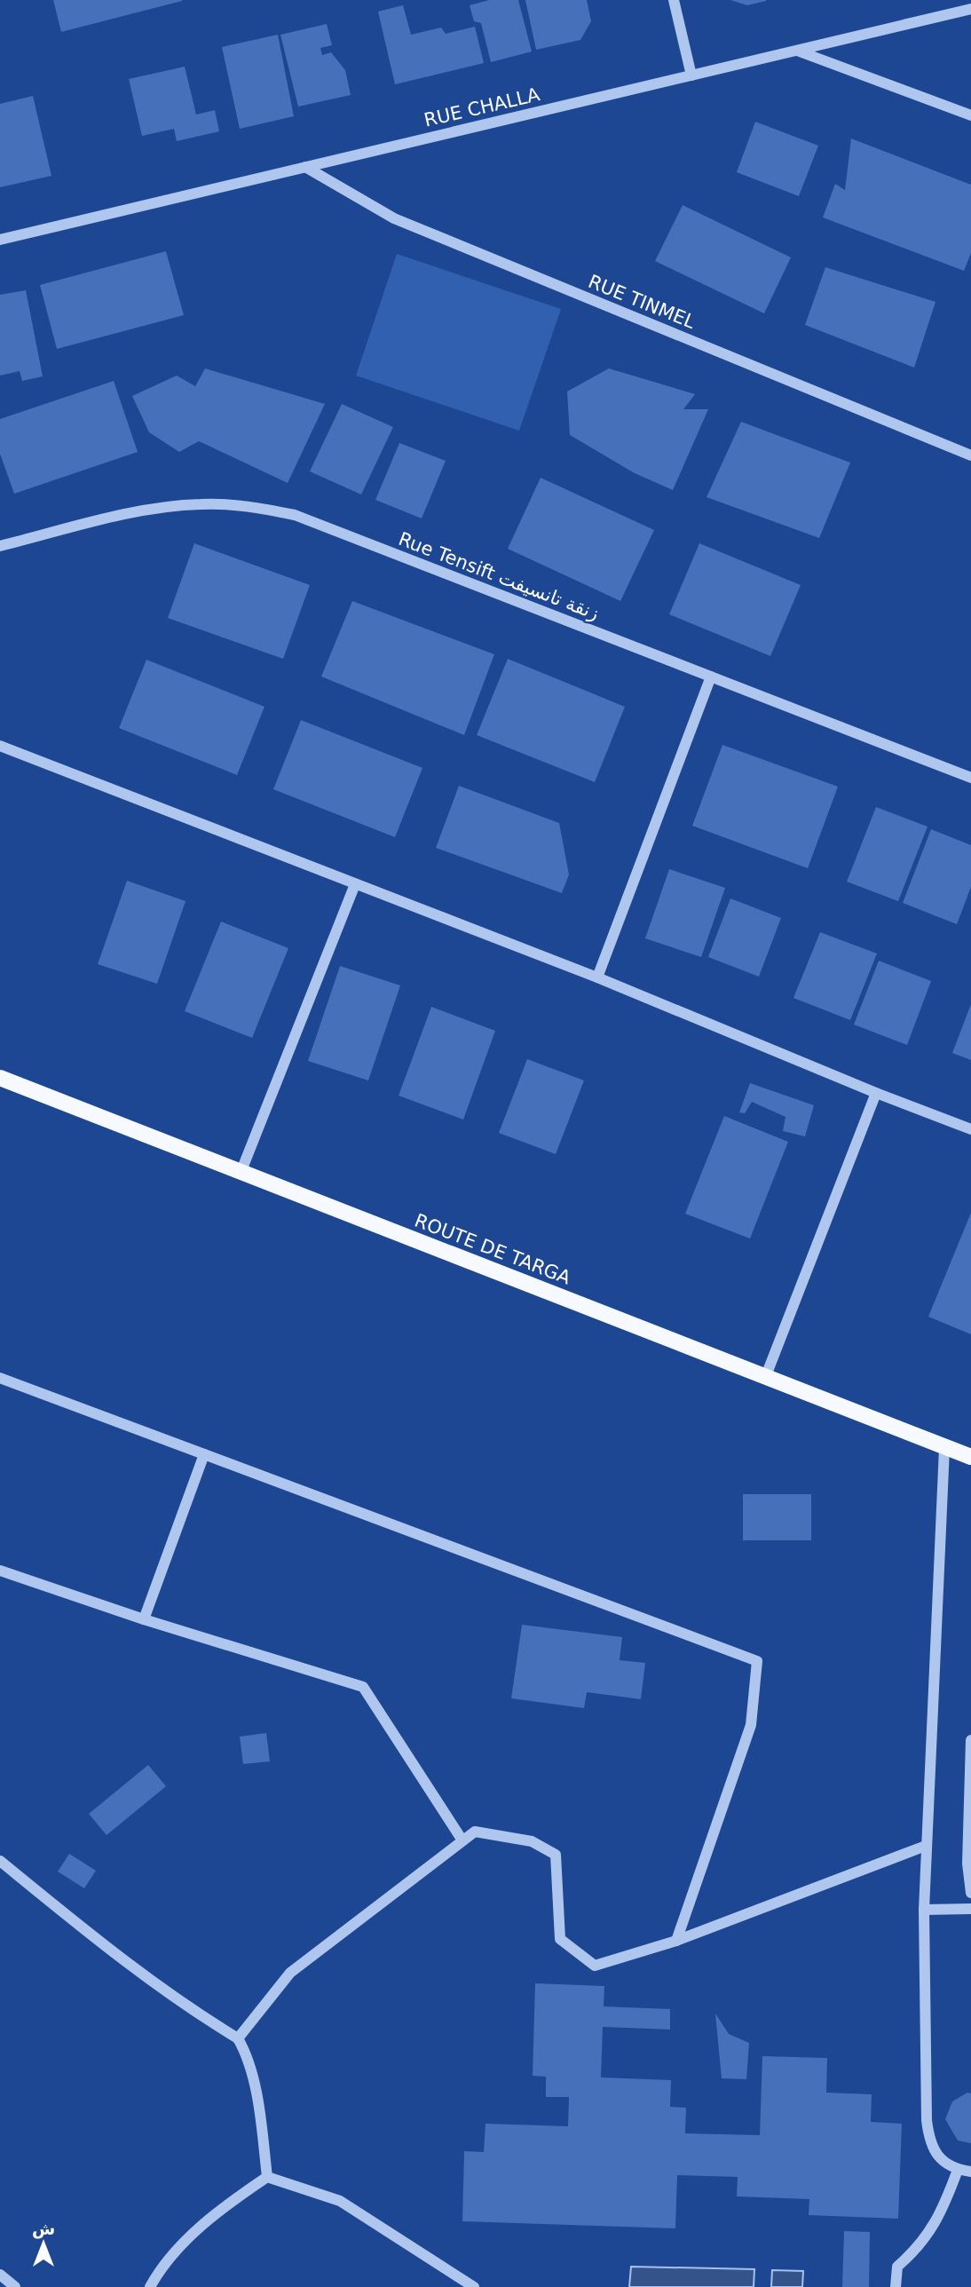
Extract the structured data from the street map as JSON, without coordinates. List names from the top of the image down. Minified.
{"streets":{"main road":["ROUTE DE TARGA"],"street":["RUE CHALLA","RUE TINMEL","Rue Tensift زنقة تانسيفت"]},"crossings":[["RUE CHALLA","RUE TINMEL"]],"north":"top"}
